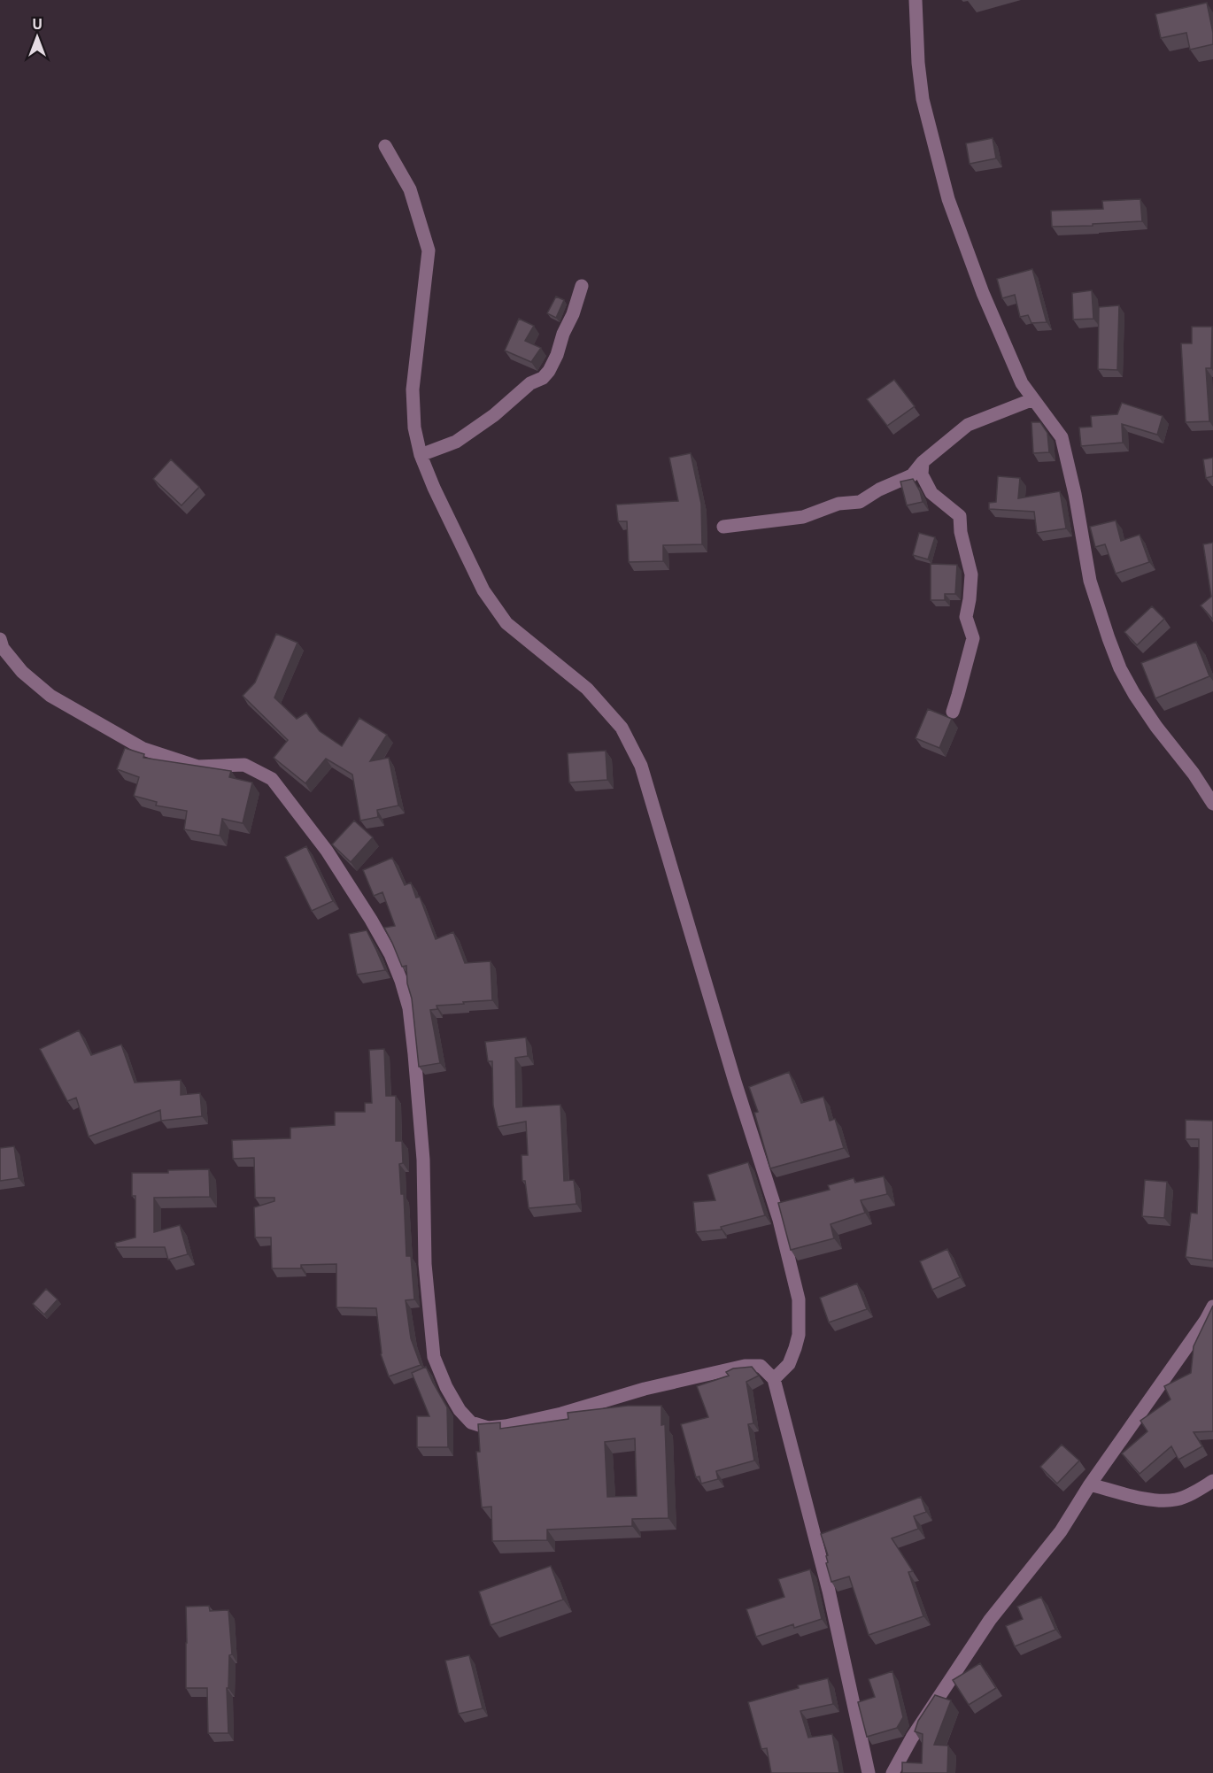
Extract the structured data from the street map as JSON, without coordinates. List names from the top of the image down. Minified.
{"north":"top"}
